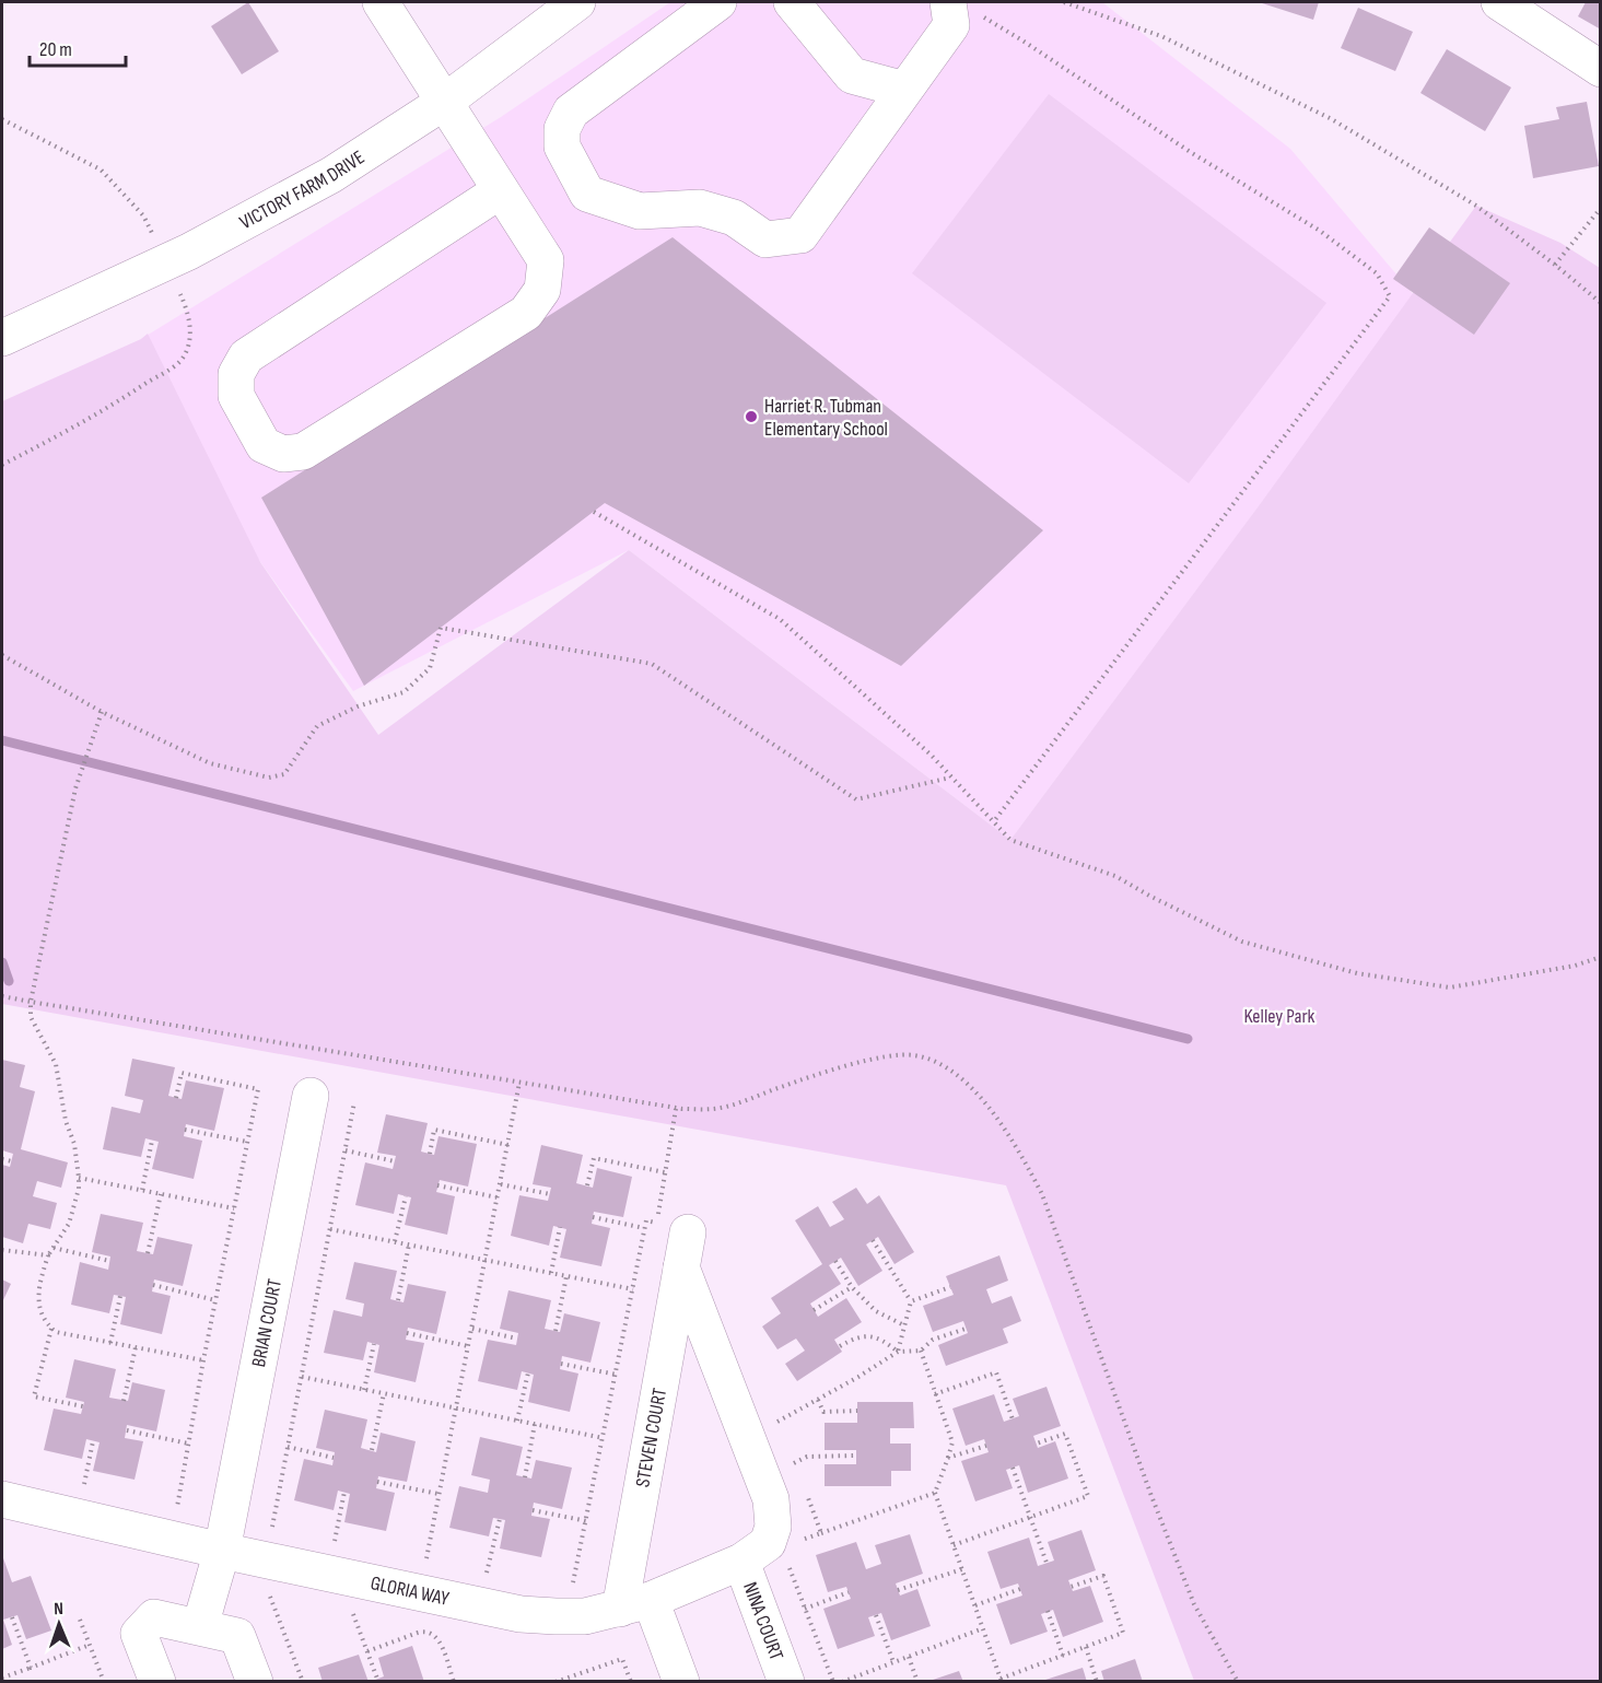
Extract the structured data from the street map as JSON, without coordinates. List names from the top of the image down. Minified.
{"streets":{"street":["VICTORY FARM DRIVE","BRIAN COURT","STEVEN COURT","GLORIA WAY","NINA COURT"]},"crossings":[["BRIAN COURT","GLORIA WAY"],["STEVEN COURT","GLORIA WAY"],["GLORIA WAY","NINA COURT"]],"parks":["Kelley Park"],"places":["Harriet R. Tubman Elementary School"],"scale_bar":"20 m","north":"top"}
